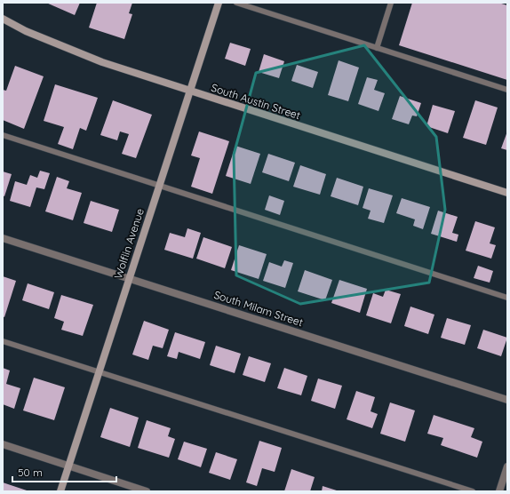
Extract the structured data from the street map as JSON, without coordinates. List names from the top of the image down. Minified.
{"streets":{"street":["South Austin Street","Wolflin Avenue","South Milam Street"]},"crossings":[["South Austin Street","Wolflin Avenue"],["Wolflin Avenue","South Milam Street"]],"scale_bar":"50 m"}
